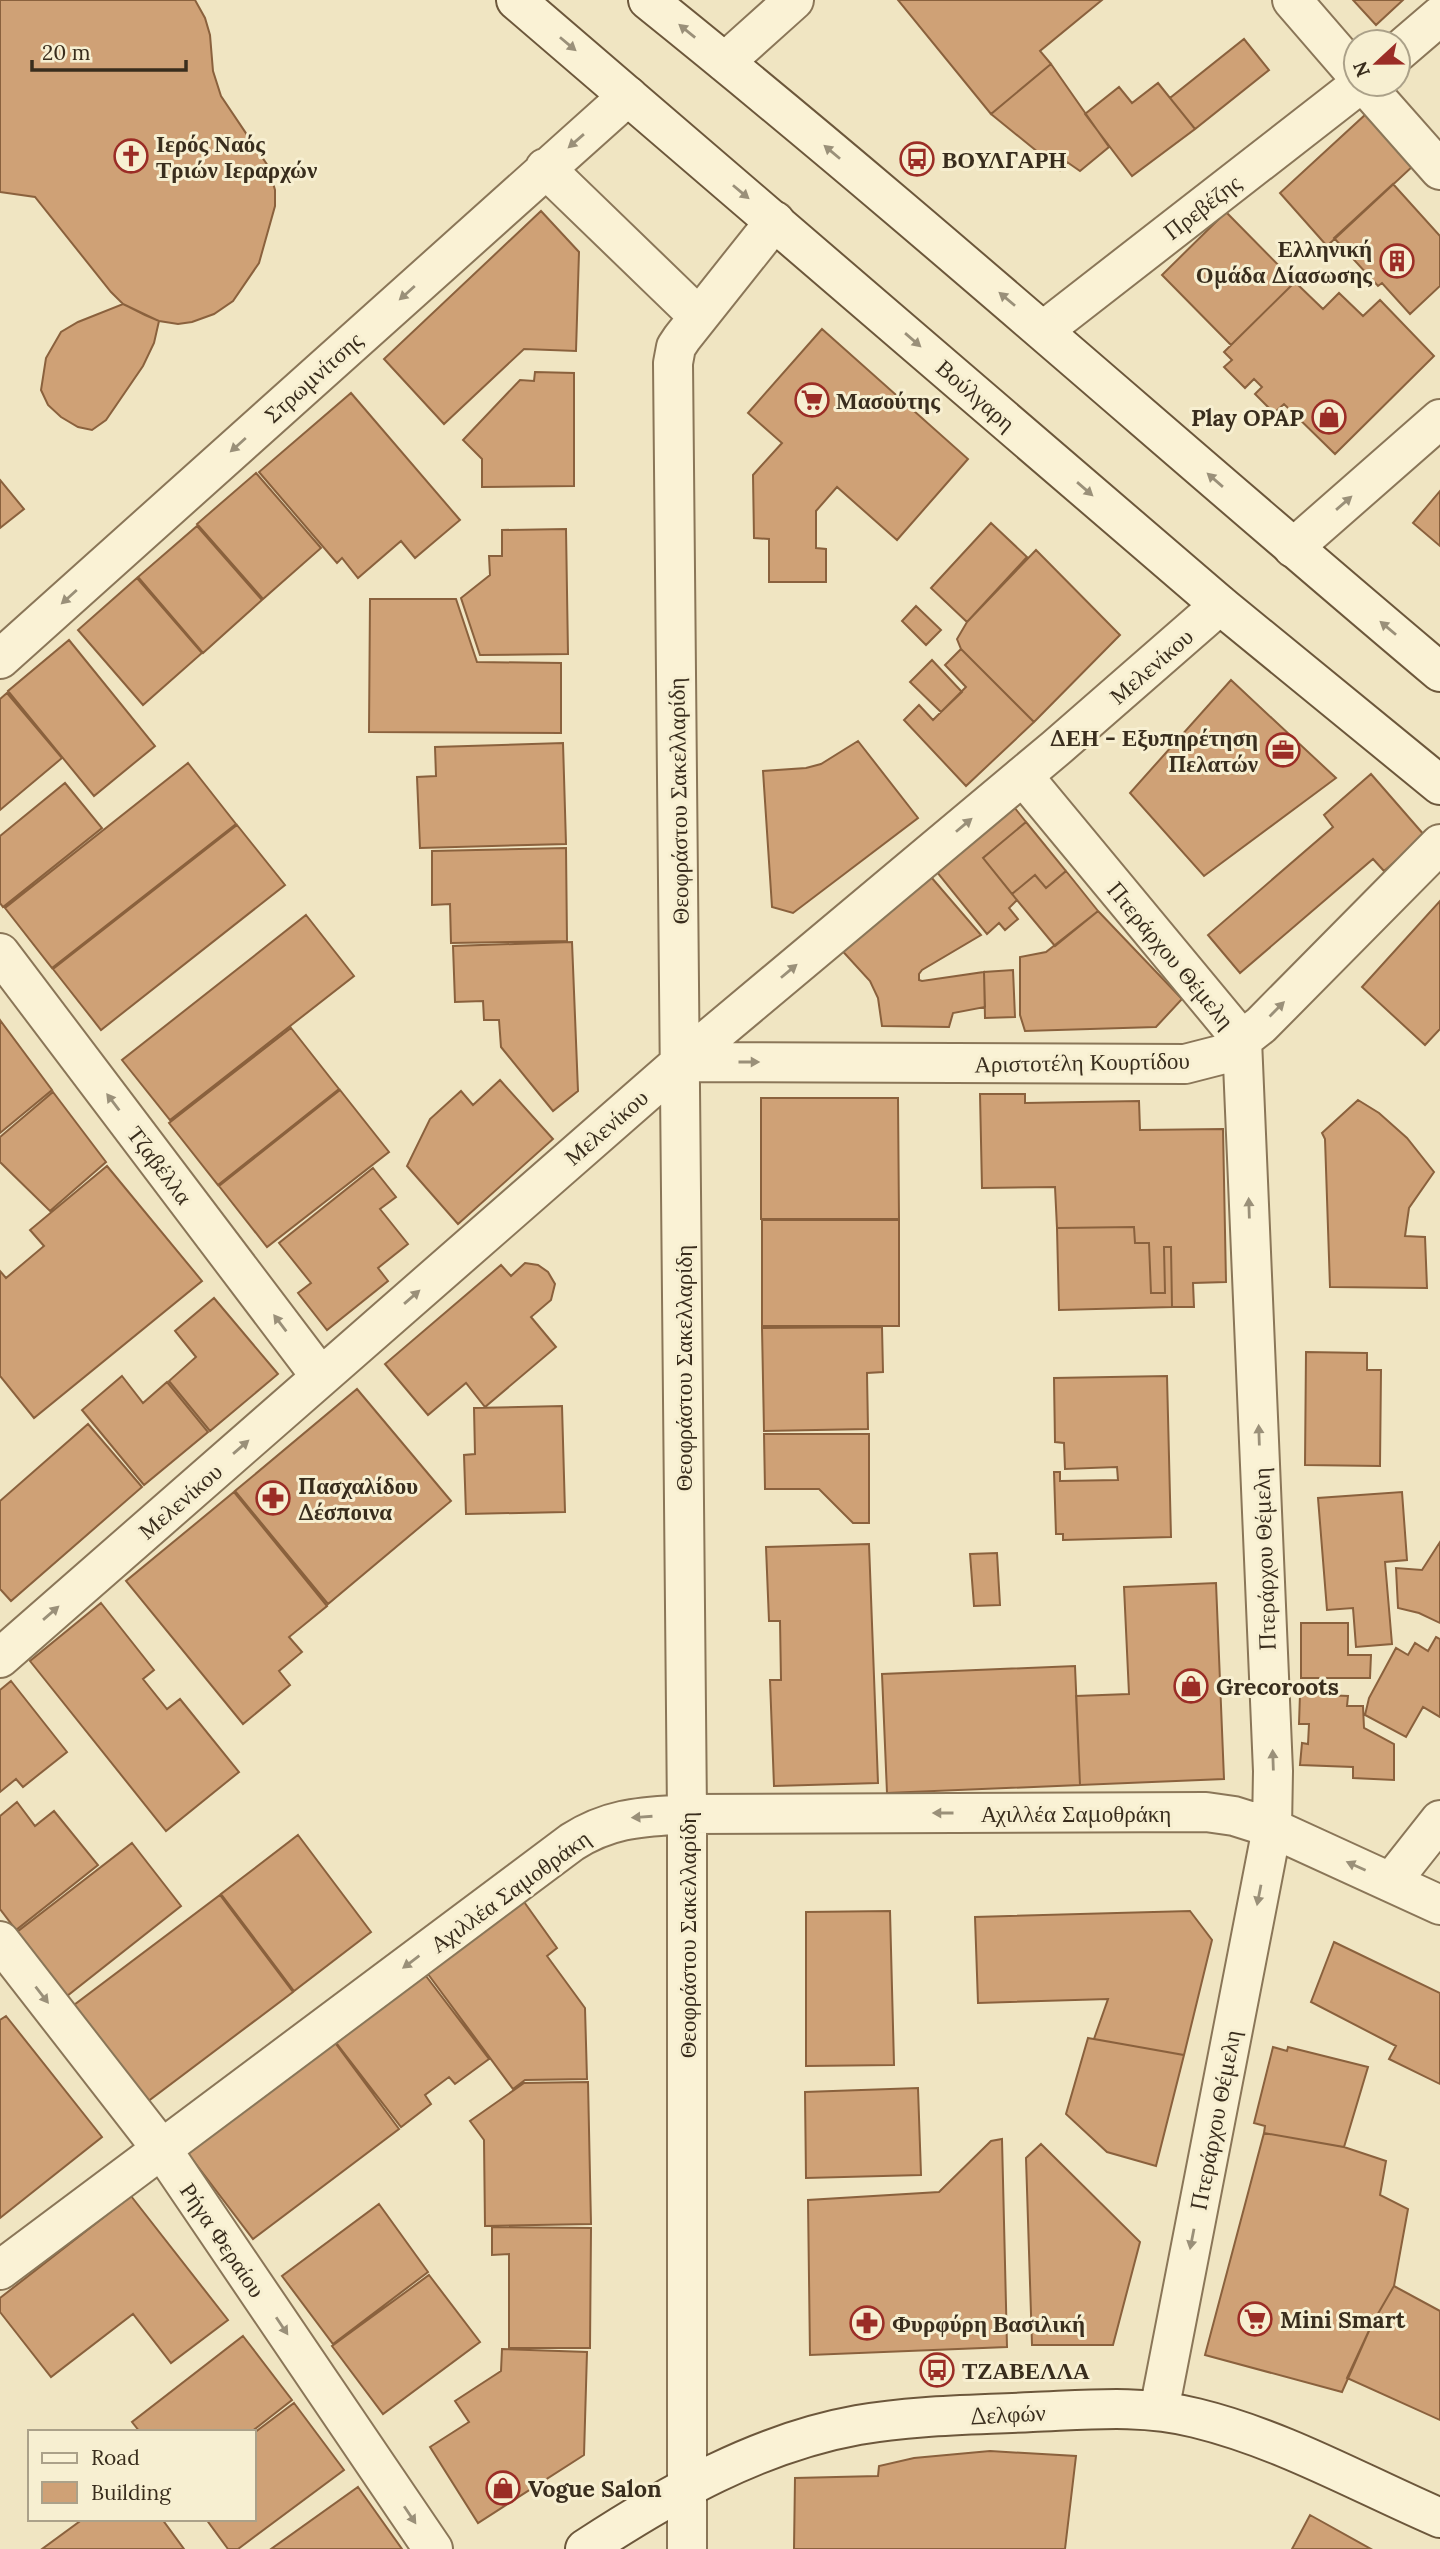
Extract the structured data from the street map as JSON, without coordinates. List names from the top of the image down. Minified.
{"streets":{"street":["Πρεβέζης","Στρωμνίτσης","Βούλγαρη","Μελενίκου","Θεοφράστου Σακελλαρίδη","Πτεράρχου Θέμελη","Αριστοτέλη Κουρτίδου","Τζαβέλλα","Αχιλλέα Σαμοθράκη","Ρήγα Φεραίου","Δελφών"]},"crossings":[["Στρωμνίτσης","Βούλγαρη"],["Βούλγαρη","Μελενίκου"],["Βούλγαρη","Θεοφράστου Σακελλαρίδη"],["Μελενίκου","Θεοφράστου Σακελλαρίδη"],["Μελενίκου","Πτεράρχου Θέμελη"],["Μελενίκου","Αριστοτέλη Κουρτίδου"],["Μελενίκου","Τζαβέλλα"],["Θεοφράστου Σακελλαρίδη","Αριστοτέλη Κουρτίδου"],["Θεοφράστου Σακελλαρίδη","Αχιλλέα Σαμοθράκη"],["Θεοφράστου Σακελλαρίδη","Δελφών"],["Πτεράρχου Θέμελη","Αριστοτέλη Κουρτίδου"],["Πτεράρχου Θέμελη","Αχιλλέα Σαμοθράκη"],["Πτεράρχου Θέμελη","Δελφών"],["Αχιλλέα Σαμοθράκη","Ρήγα Φεραίου"]],"one_way":["Στρωμνίτσης","Μελενίκου","Αριστοτέλη Κουρτίδου","Τζαβέλλα","Αχιλλέα Σαμοθράκη","Ρήγα Φεραίου"],"places":{"church":["Ιερός Ναός Τριών Ιεραρχών"],"bus stop":["ΒΟΥΛΓΑΡΗ","ΤΖΑΒΕΛΛΑ"],"building":["Ελληνική Ομάδα Δίασωσης"],"supermarket":["Μασούτης","Mini Smart"],"shop":["Play OPAP","Grecoroots","Vogue Salon"],"office":["ΔΕΗ - Εξυπηρέτηση Πελατών"],"pharmacy":["Πασχαλίδου Δέσποινα","Φυρφύρη Βασιλική"]},"legend":["Road","Building"],"scale_bar":"20 m","north":"left"}
